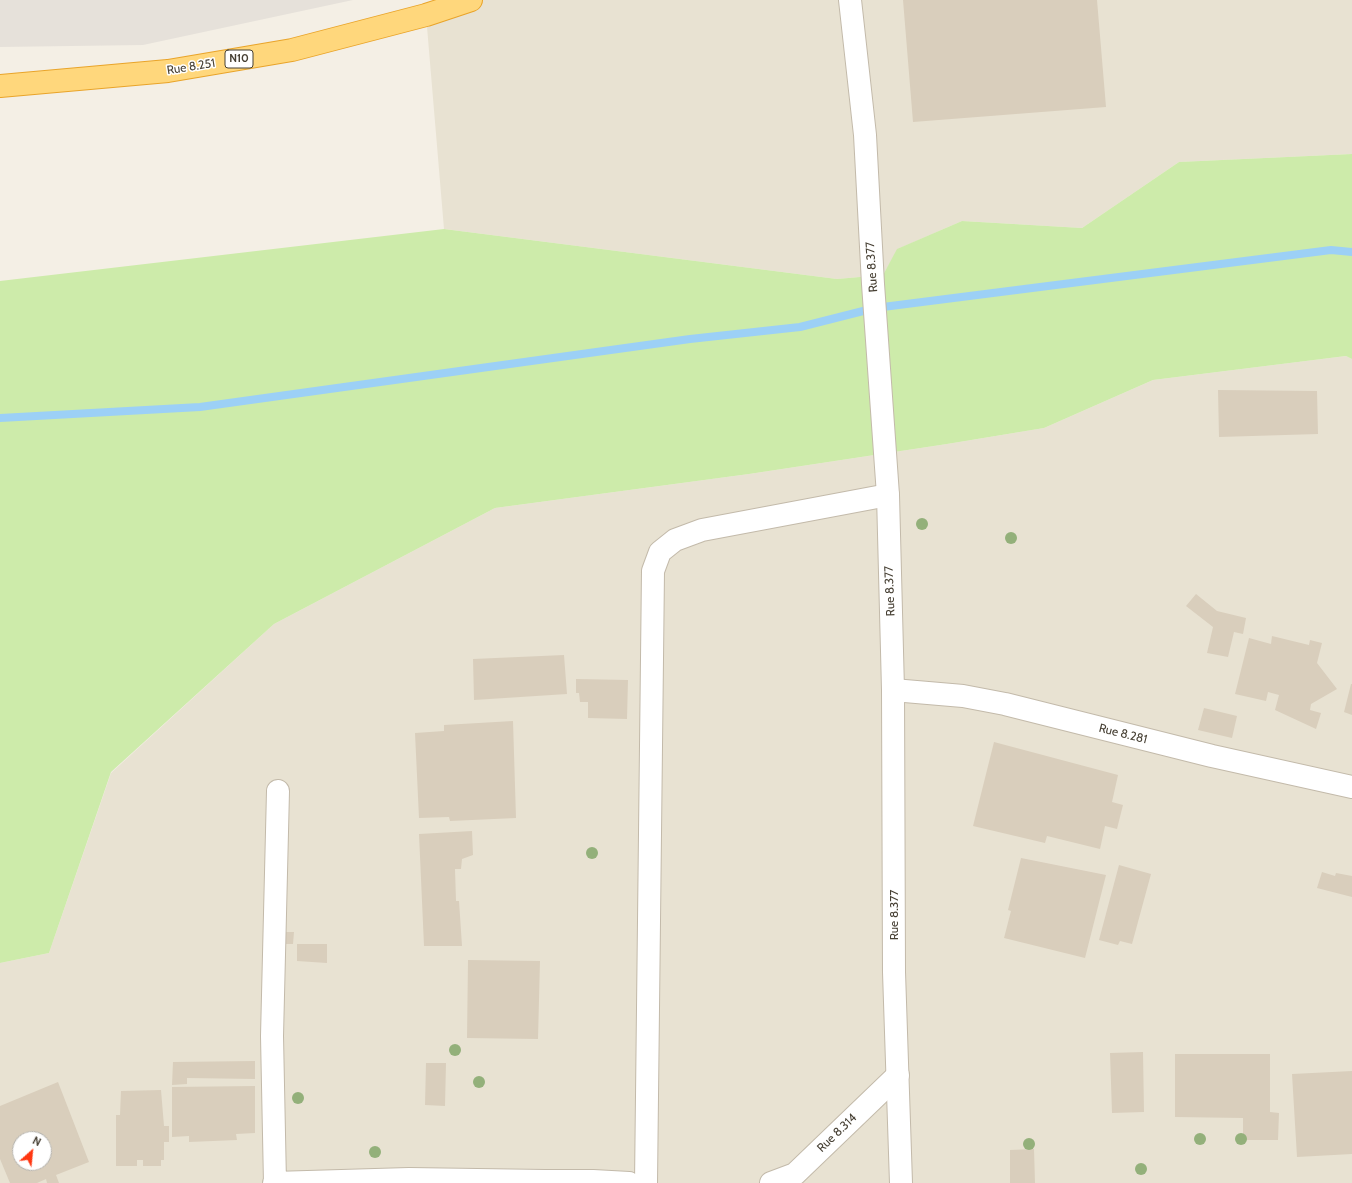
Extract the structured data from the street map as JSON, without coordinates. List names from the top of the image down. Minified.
{"streets":{"highway":["N10","Rue 8.251"],"street":["Rue 8.377","Rue 8.281","Rue 8.314"]},"crossings":[["Rue 8.377","Rue 8.281"],["Rue 8.377","Rue 8.314"]],"north":"top right"}
